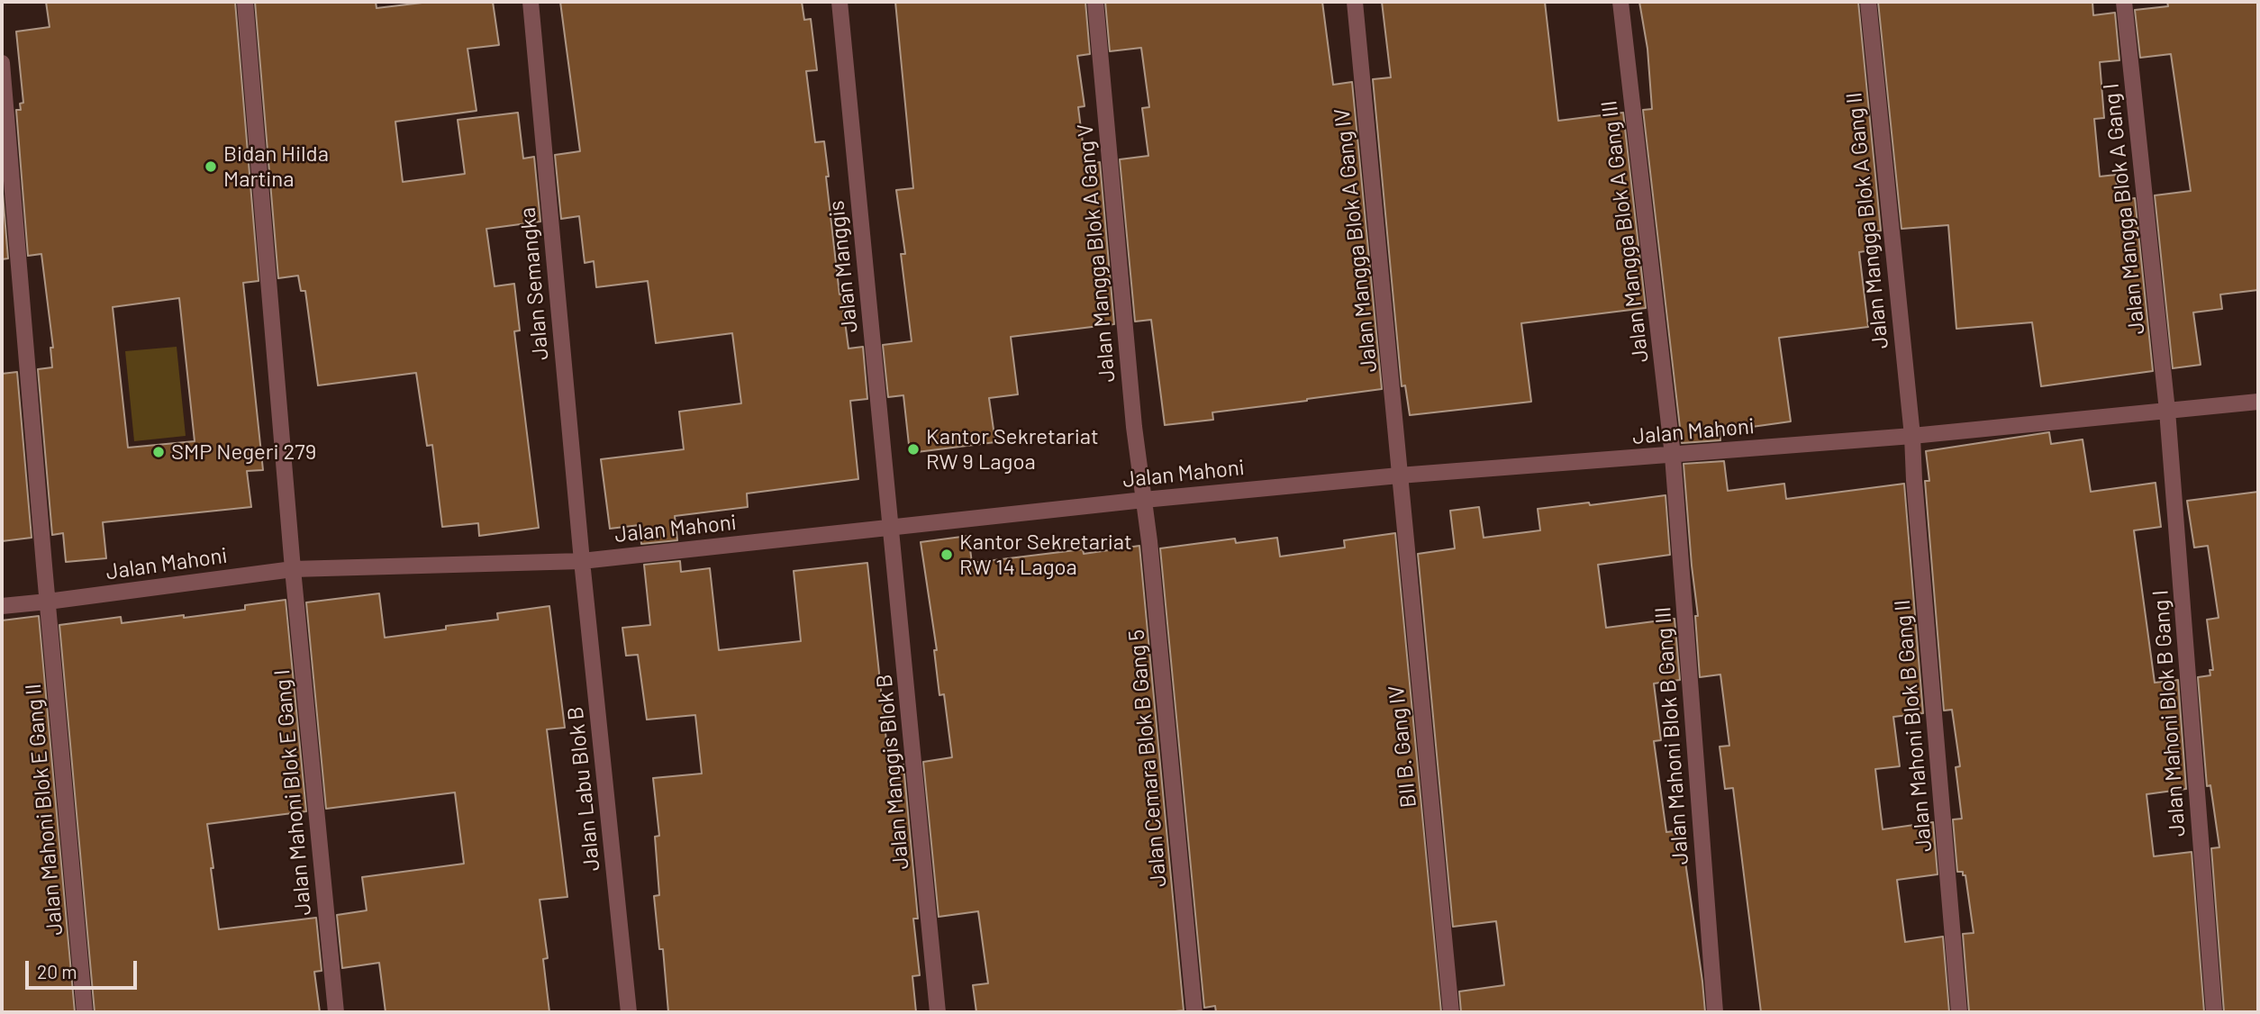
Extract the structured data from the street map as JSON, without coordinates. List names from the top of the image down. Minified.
{"streets":{"street":["Jalan Mangga Blok A Gang I","Jalan Mangga Blok A Gang II","Jalan Mangga Blok A Gang III","Jalan Mangga Blok A Gang IV","Jalan Mangga Blok A Gang V","Jalan Manggis","Jalan Semangka","Jalan Mahoni","Jalan Mahoni Blok B Gang I","Jalan Mahoni Blok B Gang II","Jalan Mahoni Blok B Gang III","BII B. Gang IV","Jalan Cemara Blok B Gang 5","Jalan Manggis Blok B","Jalan Labu Blok B","Jalan Mahoni Blok E Gang I","Jalan Mahoni Blok E Gang II"]},"crossings":[["Jalan Mangga Blok A Gang I","Jalan Mahoni"],["Jalan Mangga Blok A Gang I","Jalan Mahoni Blok B Gang I"],["Jalan Mangga Blok A Gang II","Jalan Mahoni"],["Jalan Mangga Blok A Gang II","Jalan Mahoni Blok B Gang II"],["Jalan Mangga Blok A Gang III","Jalan Mahoni"],["Jalan Mangga Blok A Gang III","Jalan Mahoni Blok B Gang III"],["Jalan Mangga Blok A Gang IV","Jalan Mahoni"],["Jalan Mangga Blok A Gang IV","BII B. Gang IV"],["Jalan Mangga Blok A Gang V","Jalan Mahoni"],["Jalan Mangga Blok A Gang V","Jalan Cemara Blok B Gang 5"],["Jalan Manggis","Jalan Mahoni"],["Jalan Manggis","Jalan Manggis Blok B"],["Jalan Semangka","Jalan Mahoni"],["Jalan Semangka","Jalan Labu Blok B"],["Jalan Mahoni","Jalan Mahoni Blok B Gang I"],["Jalan Mahoni","Jalan Mahoni Blok B Gang II"],["Jalan Mahoni","Jalan Mahoni Blok B Gang III"],["Jalan Mahoni","BII B. Gang IV"],["Jalan Mahoni","Jalan Cemara Blok B Gang 5"],["Jalan Mahoni","Jalan Manggis Blok B"],["Jalan Mahoni","Jalan Labu Blok B"],["Jalan Mahoni","Jalan Mahoni Blok E Gang I"],["Jalan Mahoni","Jalan Mahoni Blok E Gang II"]],"places":["Bidan Hilda Martina","Kantor Sekretariat RW 9 Lagoa","SMP Negeri 279","Kantor Sekretariat RW 14 Lagoa"],"scale_bar":"20 m"}
